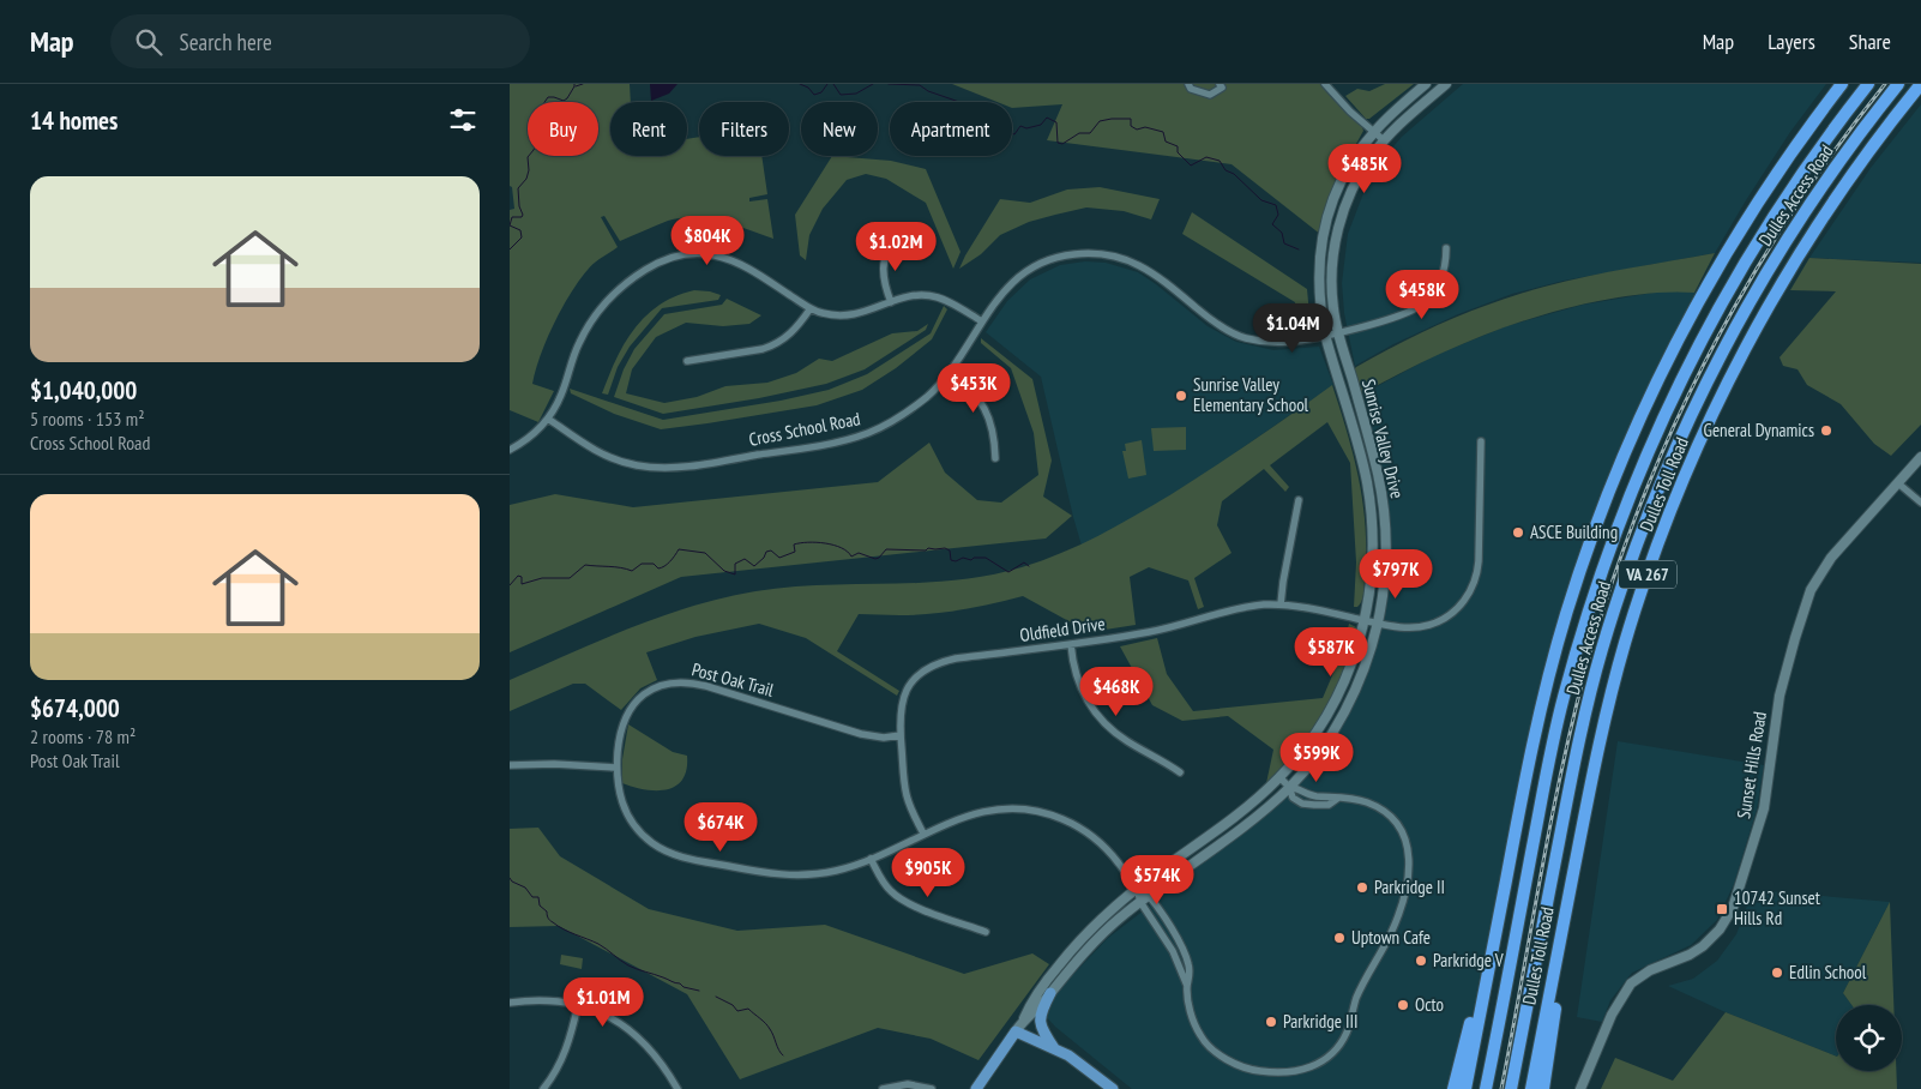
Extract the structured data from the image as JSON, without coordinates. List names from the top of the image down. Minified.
{"streets":{"highway":["Dulles Access Road","Dulles Toll Road","VA 267"],"main road":["Sunrise Valley Drive","Sunset Hills Road"],"street":["Cross School Road","Oldfield Drive","Post Oak Trail"]},"crossings":[["Cross School Road","Sunrise Valley Drive"],["Sunrise Valley Drive","Oldfield Drive"],["Sunrise Valley Drive","Post Oak Trail"],["Oldfield Drive","Post Oak Trail"]],"places":{"other":["Sunrise Valley Elementary School","General Dynamics","ASCE Building","Parkridge II","Uptown Cafe","Parkridge V","Edlin School","Octo","Parkridge III"],"transit":["10742 Sunset Hills Rd"]},"page":{"header":"Map","search":"Search here","nav":["Map","Layers","Share"],"heading":"14 homes","chip":["Buy","Rent","Filters","New","Apartment"],"price":["$485K","$804K","$1.02M","$458K","$1.04M","$453K","$797K","$587K","$468K","$599K","$674K","$905K","$574K","$1.01M"],"list":[{"name":"$1,040,000","note":"5 rooms · 153 m² · Cross School Road"},{"name":"$674,000","note":"2 rooms · 78 m² · Post Oak Trail"}]}}
